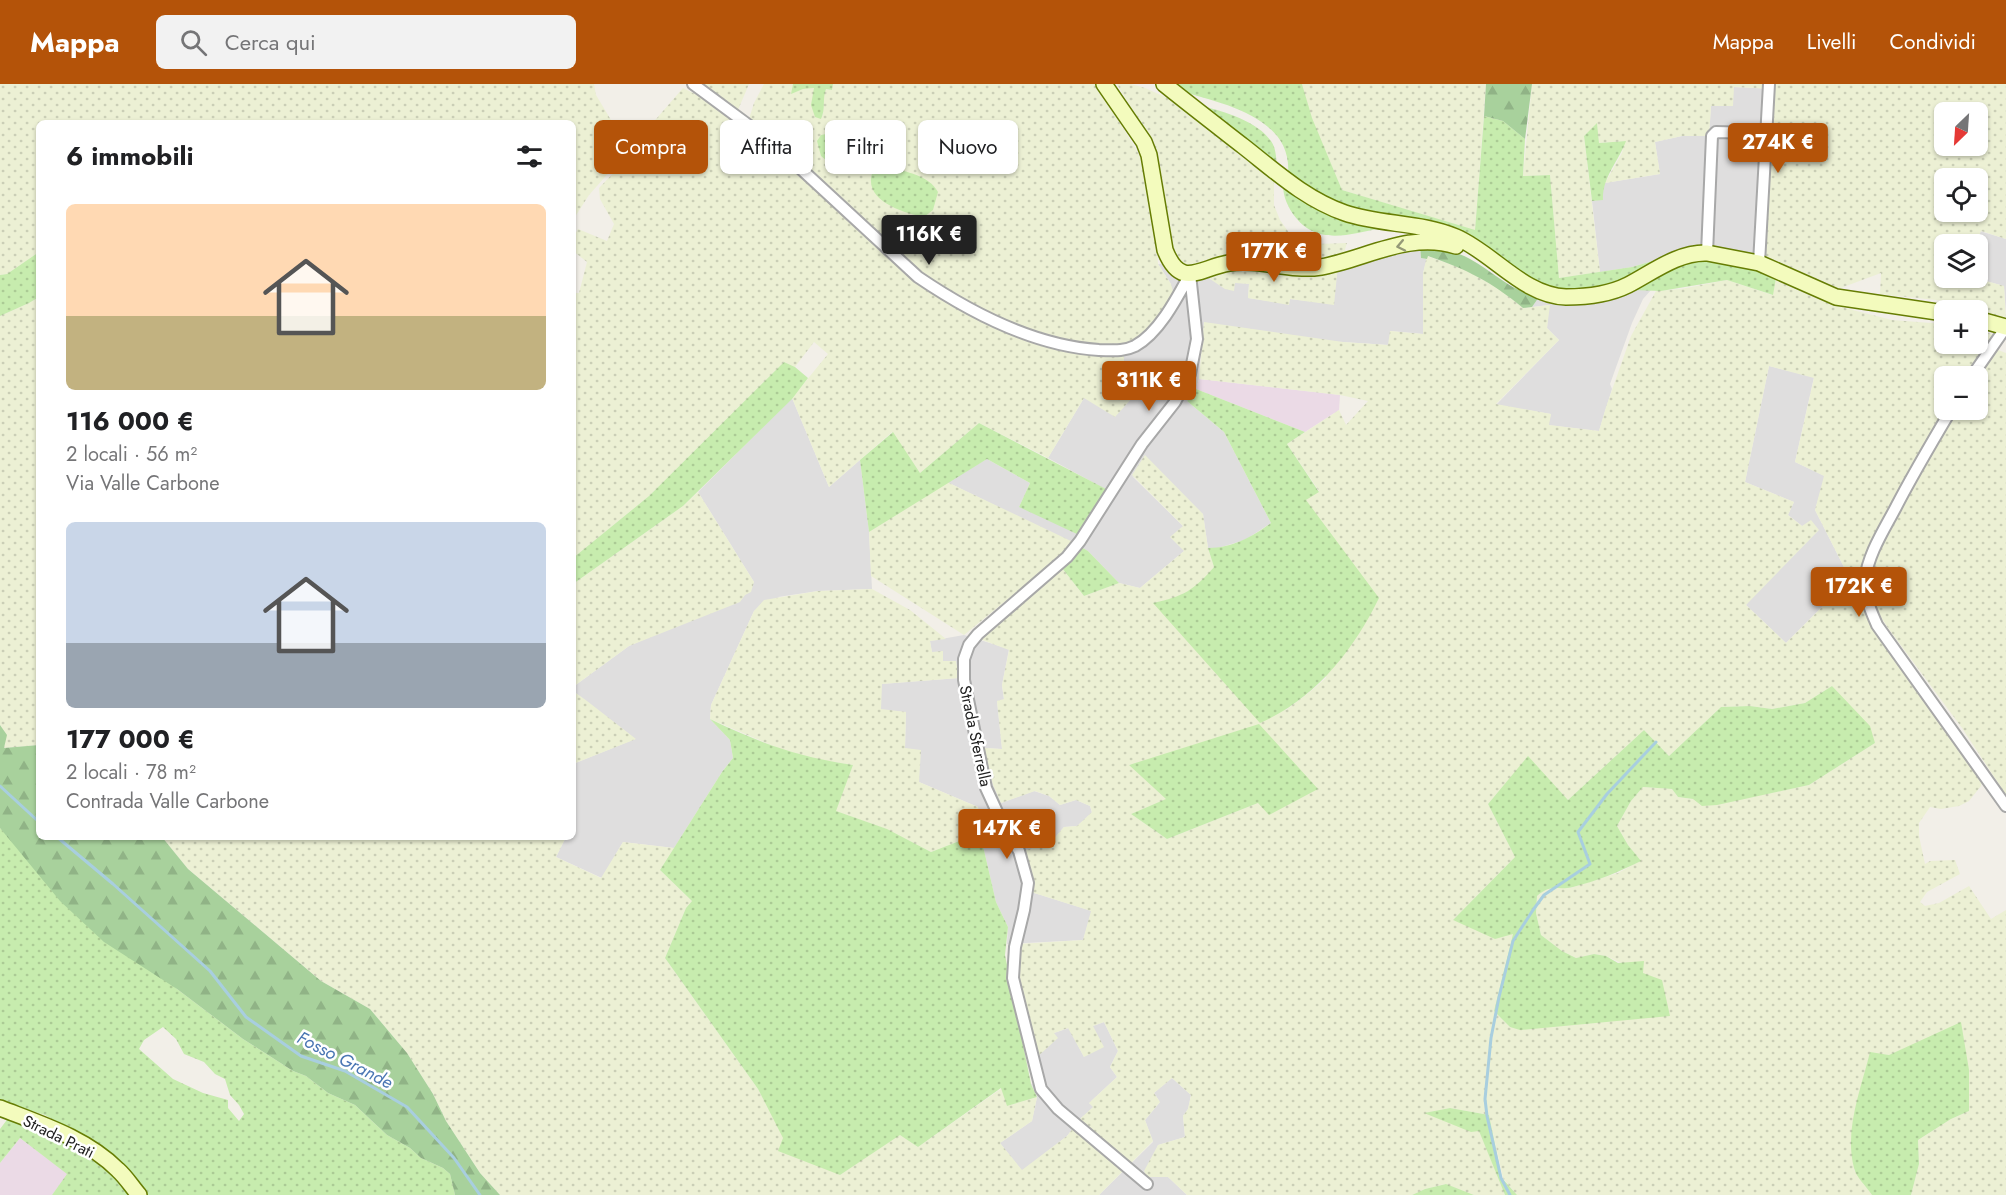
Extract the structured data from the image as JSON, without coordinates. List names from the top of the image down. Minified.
{"streets":{"main road":["Strada Prati"],"street":["Strada Sferrella"]},"water":["Fosso Grande"],"north":"bottom left","page":{"header":"Mappa","search":"Cerca qui","nav":["Mappa","Livelli","Condividi"],"map_buttons":["+","−"],"chip":["Compra","Affitta","Filtri","Nuovo"],"heading":"6 immobili","price":["274K €","116K €","177K €","311K €","172K €","147K €"],"list":[{"name":"116 000 €","note":"2 locali · 56 m² · Via Valle Carbone"},{"name":"177 000 €","note":"2 locali · 78 m² · Contrada Valle Carbone"}]}}
